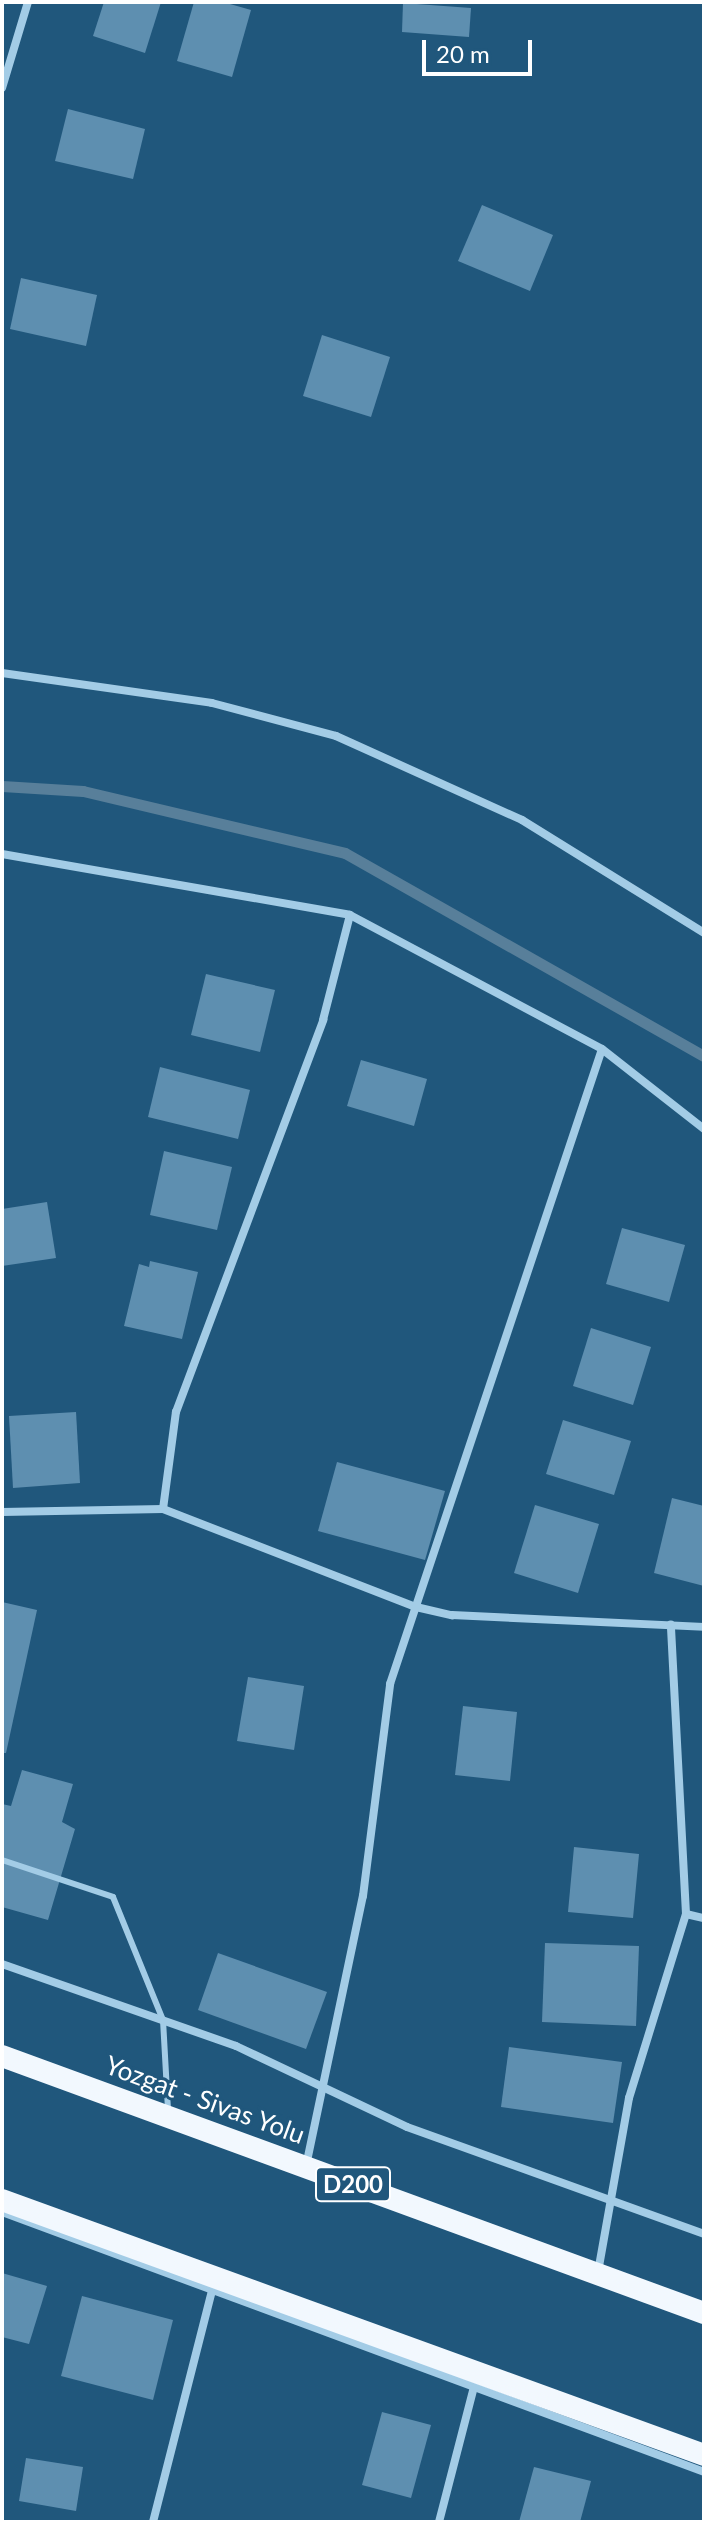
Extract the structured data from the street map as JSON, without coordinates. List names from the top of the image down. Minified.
{"streets":{"highway":["Yozgat - Sivas Yolu","D200"]},"scale_bar":"20 m"}
